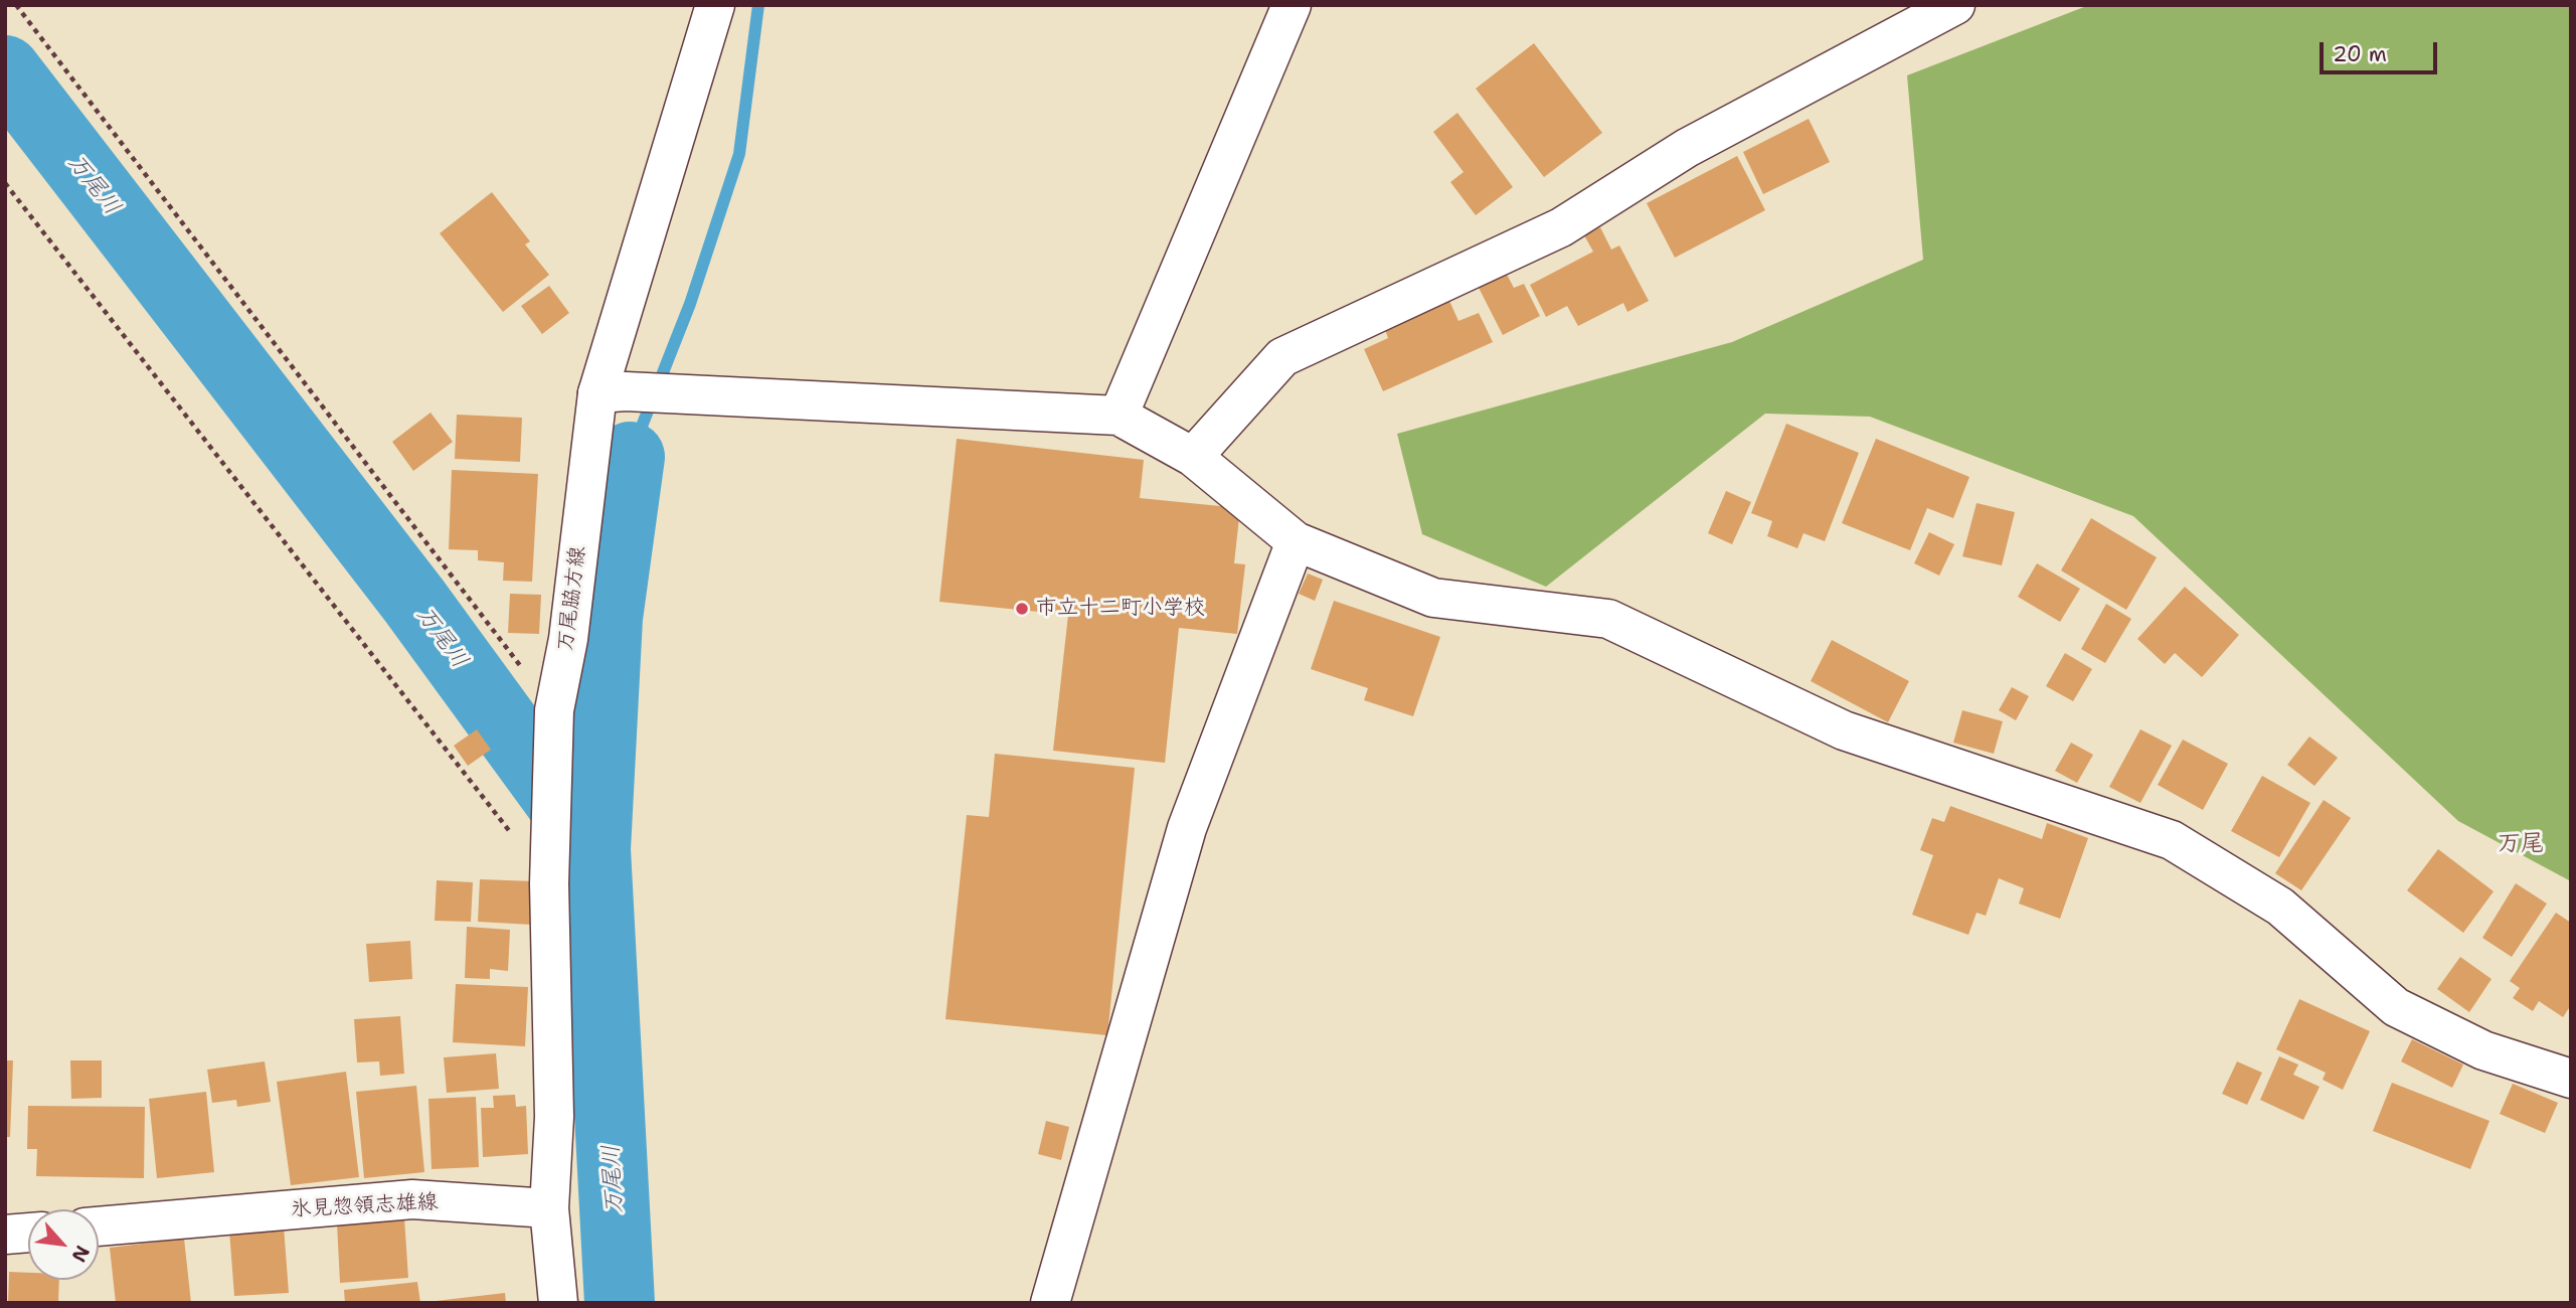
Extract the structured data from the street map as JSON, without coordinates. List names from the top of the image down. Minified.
{"streets":{"street":["万尾脇方線","氷見惣領志雄線"]},"crossings":[["万尾脇方線","氷見惣領志雄線"]],"districts":["万尾"],"water":["万尾川"],"places":["市立十二町小学校"],"scale_bar":"20 m","north":"bottom right"}
